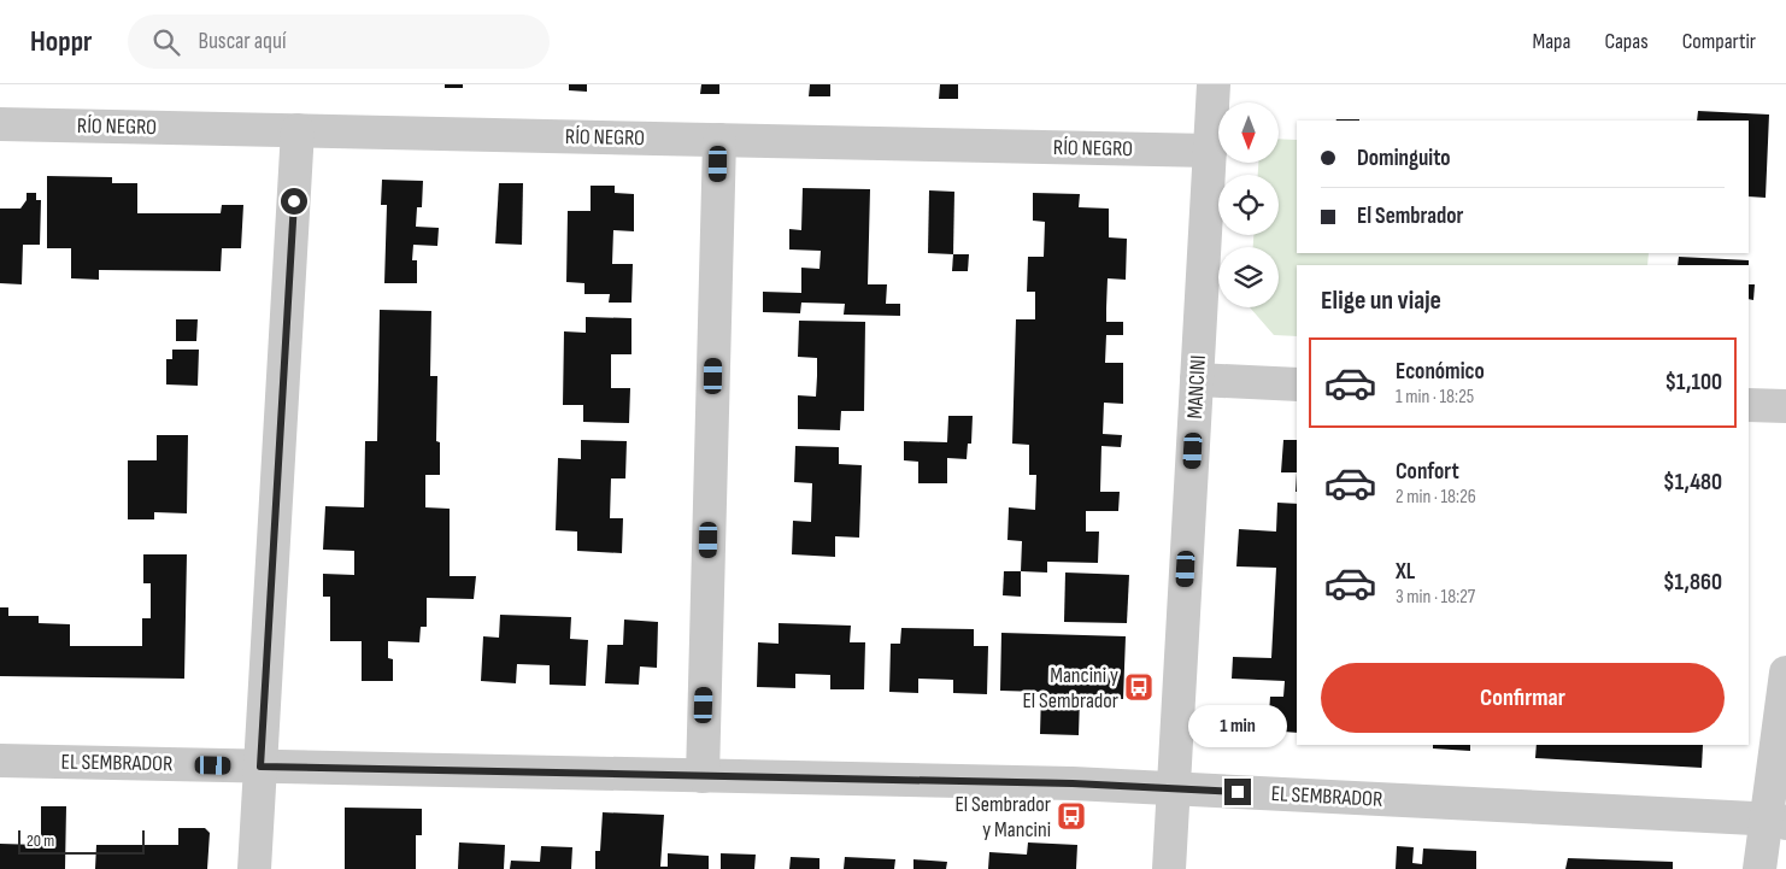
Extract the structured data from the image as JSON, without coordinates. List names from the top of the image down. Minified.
{"streets":{"street":["RÍO NEGRO","MANCINI","EL SEMBRADOR"]},"crossings":[["RÍO NEGRO","MANCINI"],["MANCINI","EL SEMBRADOR"]],"places":{"bus stop":["Mancini y El Sembrador","El Sembrador y Mancini"]},"scale_bar":"20 m","north":"bottom","page":{"header":"Hoppr","search":"Buscar aquí","nav":["Mapa","Capas","Compartir"],"banner":["Dominguito","El Sembrador"],"heading":"Elige un viaje","list":[{"name":"Económico","note":"1 min · 18:25","value":"$1,100"},{"name":"Confort","note":"2 min · 18:26","value":"$1,480"},{"name":"XL","note":"3 min · 18:27","value":"$1,860"}],"buttons":"Confirmar","bubble":"1 min","scale":"20 m"}}
